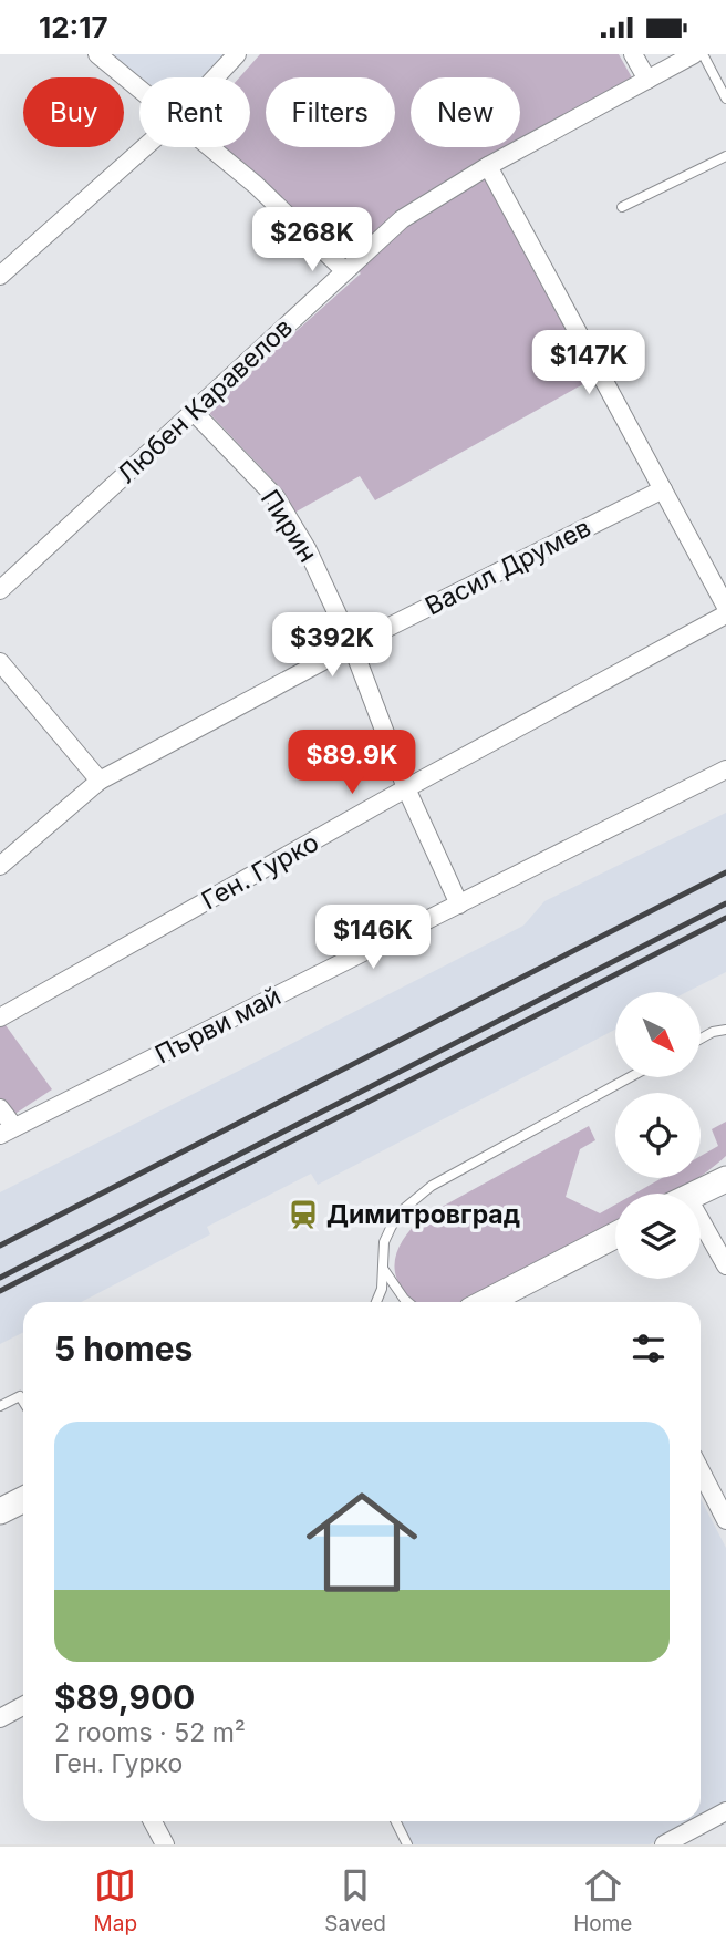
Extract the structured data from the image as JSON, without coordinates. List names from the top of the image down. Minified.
{"streets":{"street":["Любен Каравелов","Пирин","Васил Друмев","Ген. Гурко","Първи май"]},"crossings":[["Любен Каравелов","Пирин"],["Пирин","Васил Друмев"],["Пирин","Ген. Гурко"],["Пирин","Първи май"]],"places":{"station":["Димитровград"]},"north":"bottom right","page":{"status":"12:17","chip":["Buy","Rent","Filters","New"],"price":["$268K","$147K","$392K","$89.9K","$146K"],"heading":"5 homes","list":[{"name":"$89,900","note":"2 rooms · 52 m² · Ген. Гурко"}],"tabs":["Map","Saved","Home"]}}
